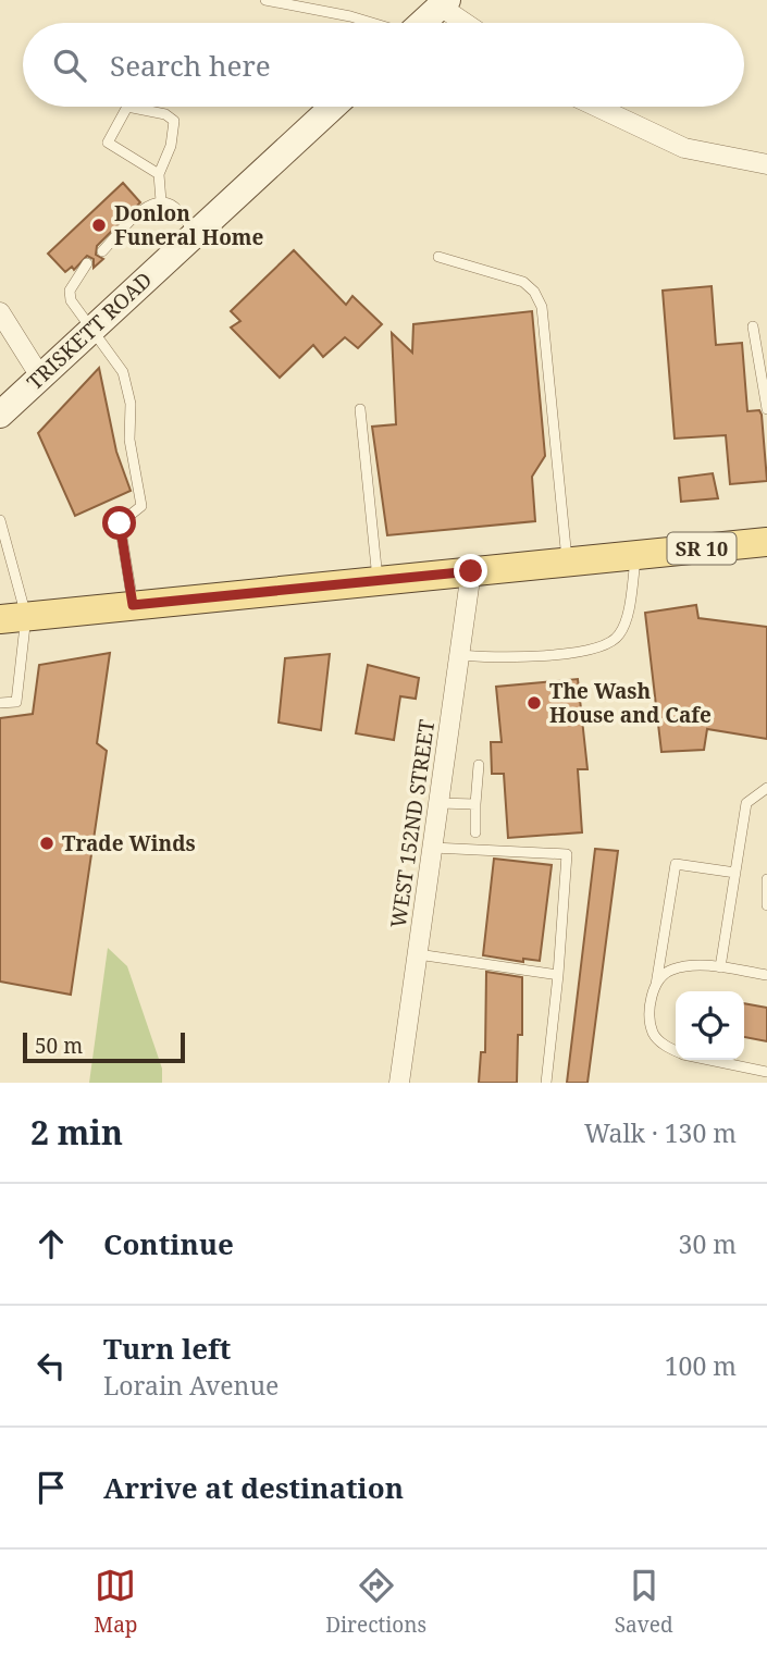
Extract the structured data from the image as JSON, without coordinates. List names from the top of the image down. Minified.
{"streets":{"main road":["TRISKETT ROAD","SR 10"],"street":["WEST 152ND STREET"]},"crossings":[["SR 10","WEST 152ND STREET"]],"places":["Donlon Funeral Home","The Wash House and Cafe","Trade Winds"],"scale_bar":"50 m","page":{"search":"Search here","scale":"50 m","heading":["2 min","Walk · 130 m"],"list":[["Continue","30 m"],["Turn left","Lorain Avenue","100 m"],"Arrive at destination"],"nav":["Map","Directions","Saved"]}}
